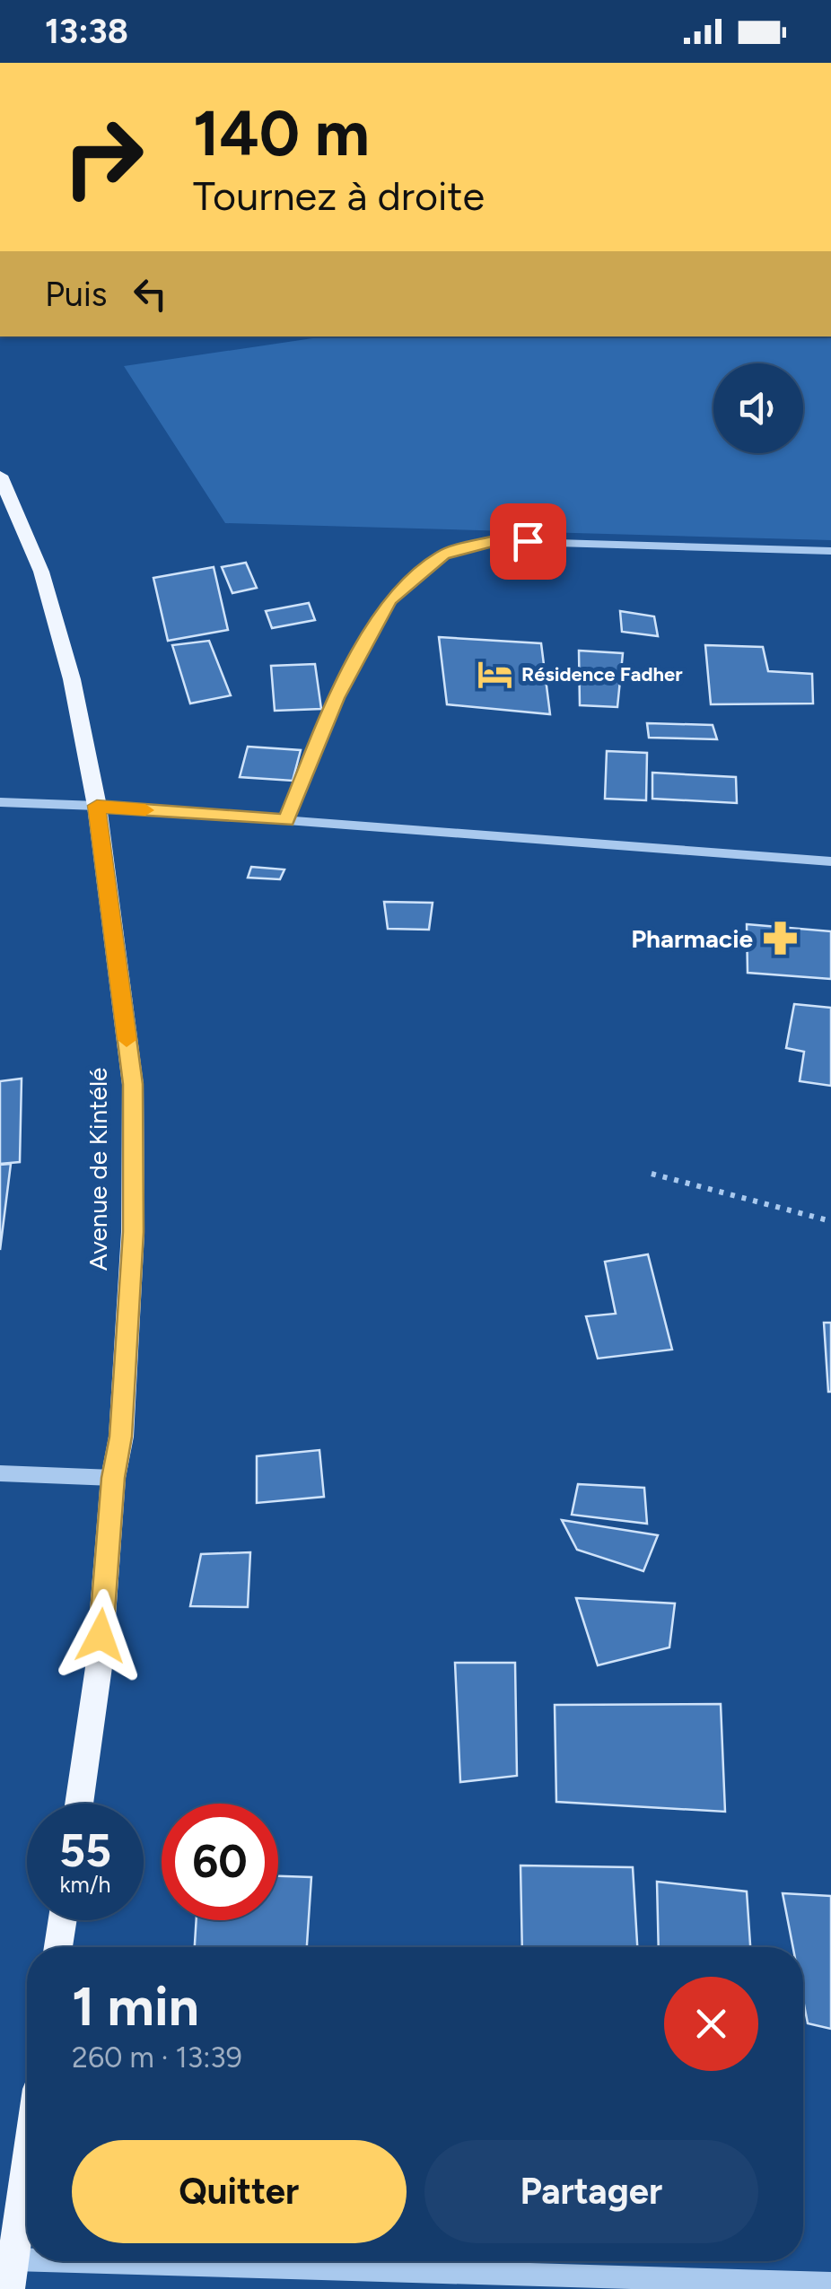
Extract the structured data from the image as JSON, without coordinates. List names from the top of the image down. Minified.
{"streets":{"main road":["Avenue de Kintélé"]},"places":{"hotel":["Résidence Fadher"],"pharmacy":["Pharmacie"]},"page":{"status":"13:38","turn":["140 m","Tournez à droite"],"then":"Puis","speed":"55 km/h","limit":"60","heading":["1 min","260 m · 13:39"],"buttons":["Quitter","Partager"]}}
